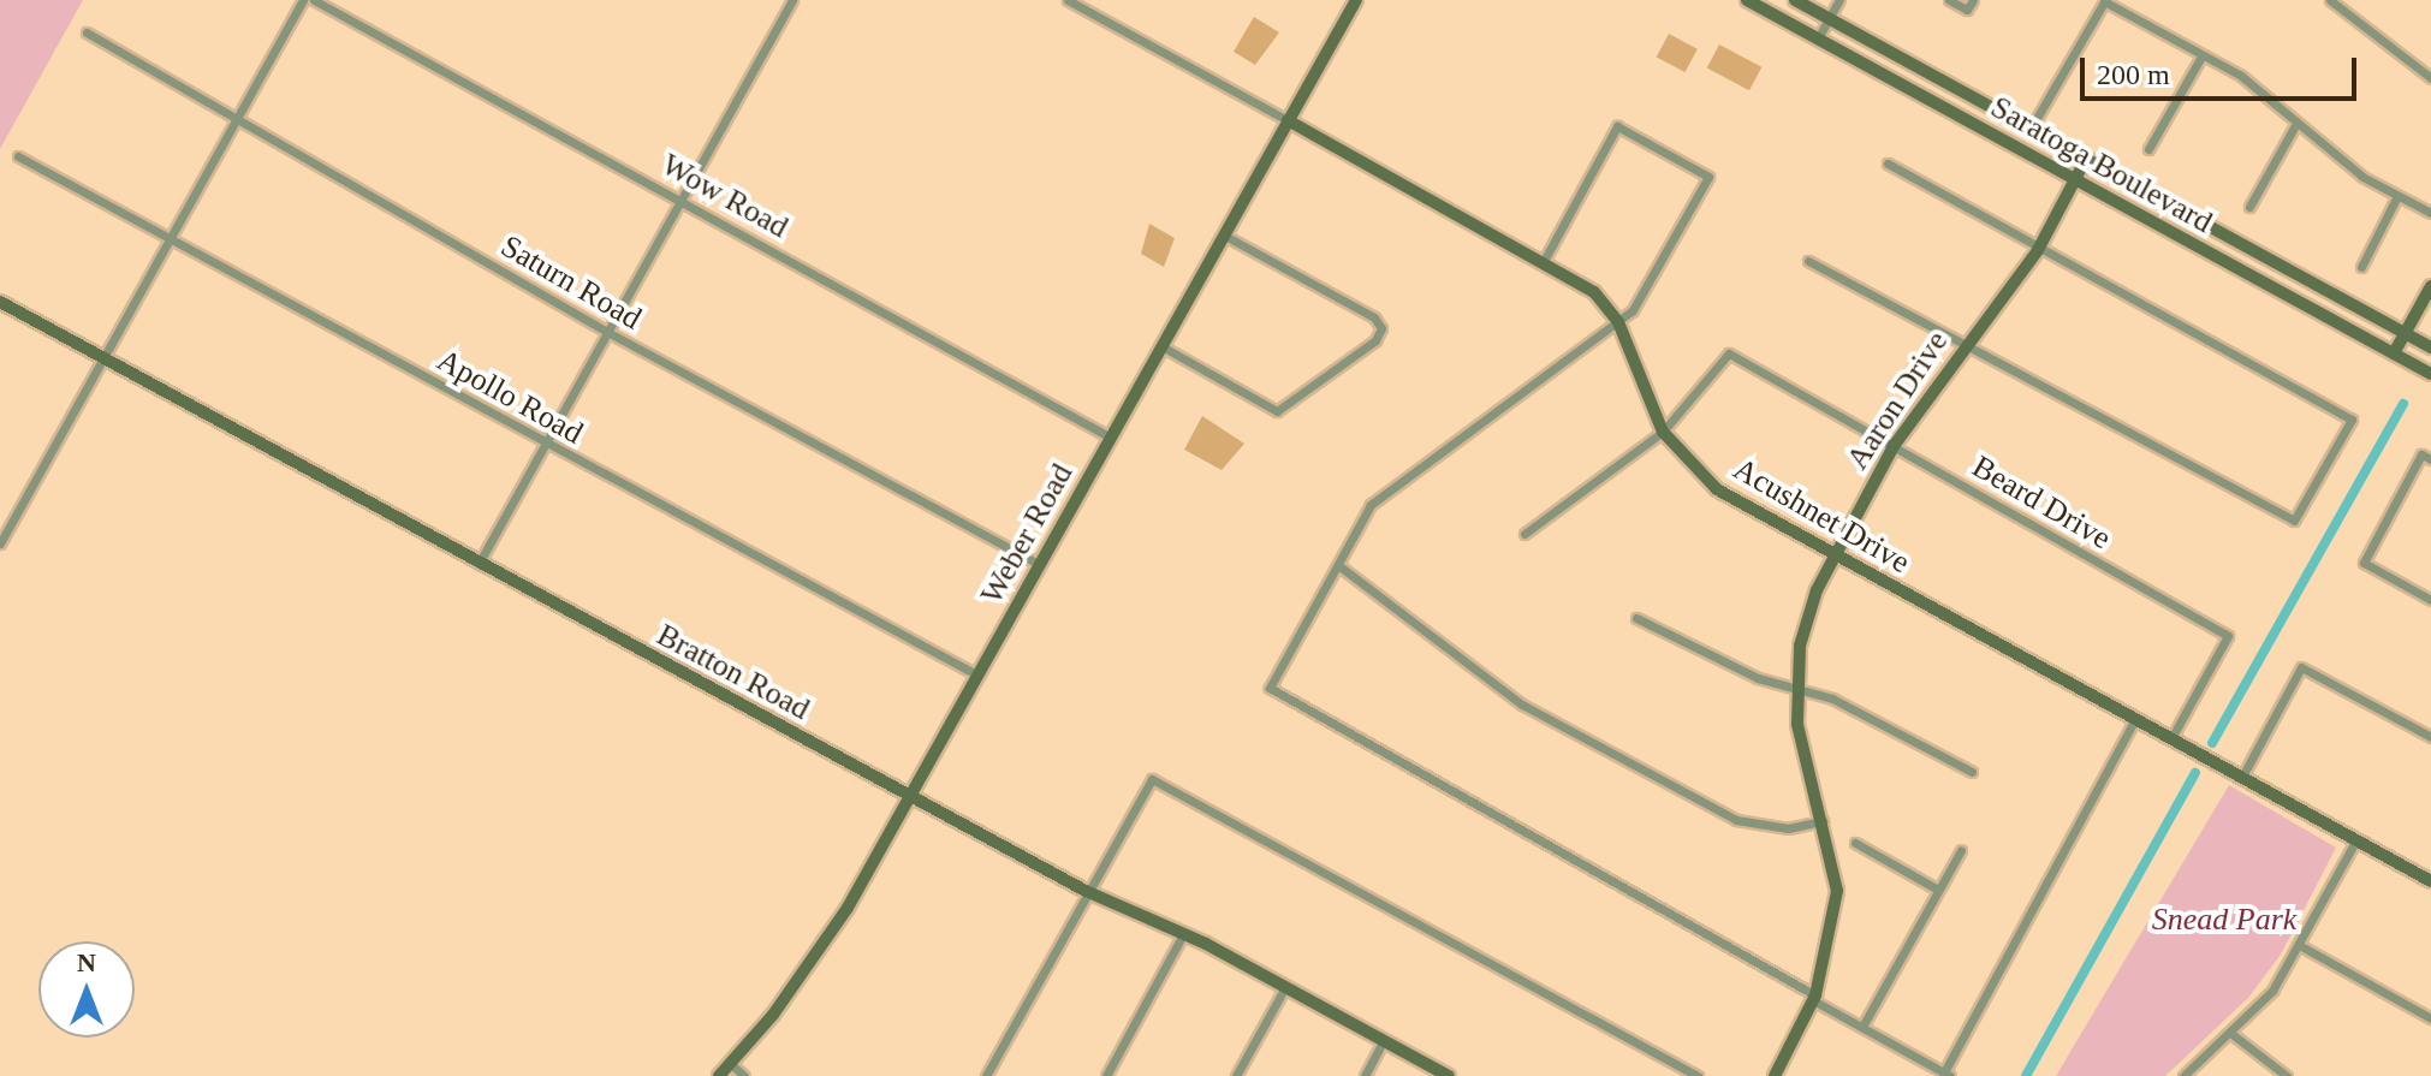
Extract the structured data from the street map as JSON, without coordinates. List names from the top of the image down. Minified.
{"streets":{"street":["Saratoga Boulevard","Wow Road","Saturn Road","Apollo Road","Aaron Drive","Beard Drive","Acushnet Drive","Weber Road","Bratton Road"]},"crossings":[["Saratoga Boulevard","Aaron Drive"],["Wow Road","Weber Road"],["Saturn Road","Weber Road"],["Apollo Road","Weber Road"],["Aaron Drive","Beard Drive"],["Aaron Drive","Acushnet Drive"],["Beard Drive","Acushnet Drive"],["Acushnet Drive","Weber Road"],["Weber Road","Bratton Road"]],"parks":["Snead Park"],"scale_bar":"200 m","north":"top"}
